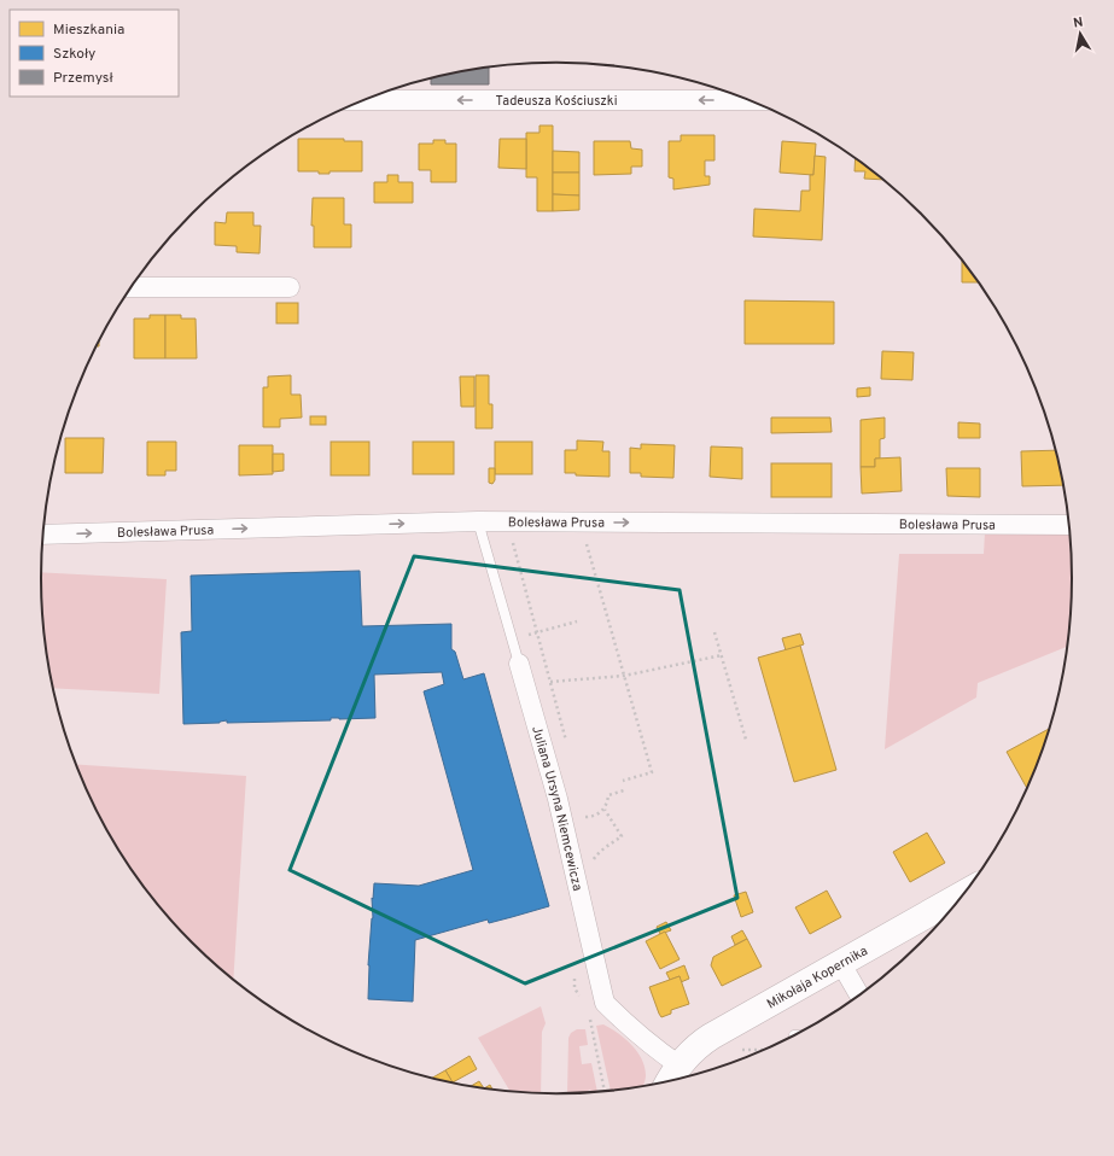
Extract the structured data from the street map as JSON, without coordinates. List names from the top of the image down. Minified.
{"streets":{"street":["Tadeusza Kościuszki","Bolesława Prusa","Juliana Ursyna Niemcewicza","Mikołaja Kopernika"]},"crossings":[["Bolesława Prusa","Juliana Ursyna Niemcewicza"]],"one_way":["Tadeusza Kościuszki","Bolesława Prusa"],"legend":["Mieszkania","Szkoły","Przemysł"],"north":"top"}
